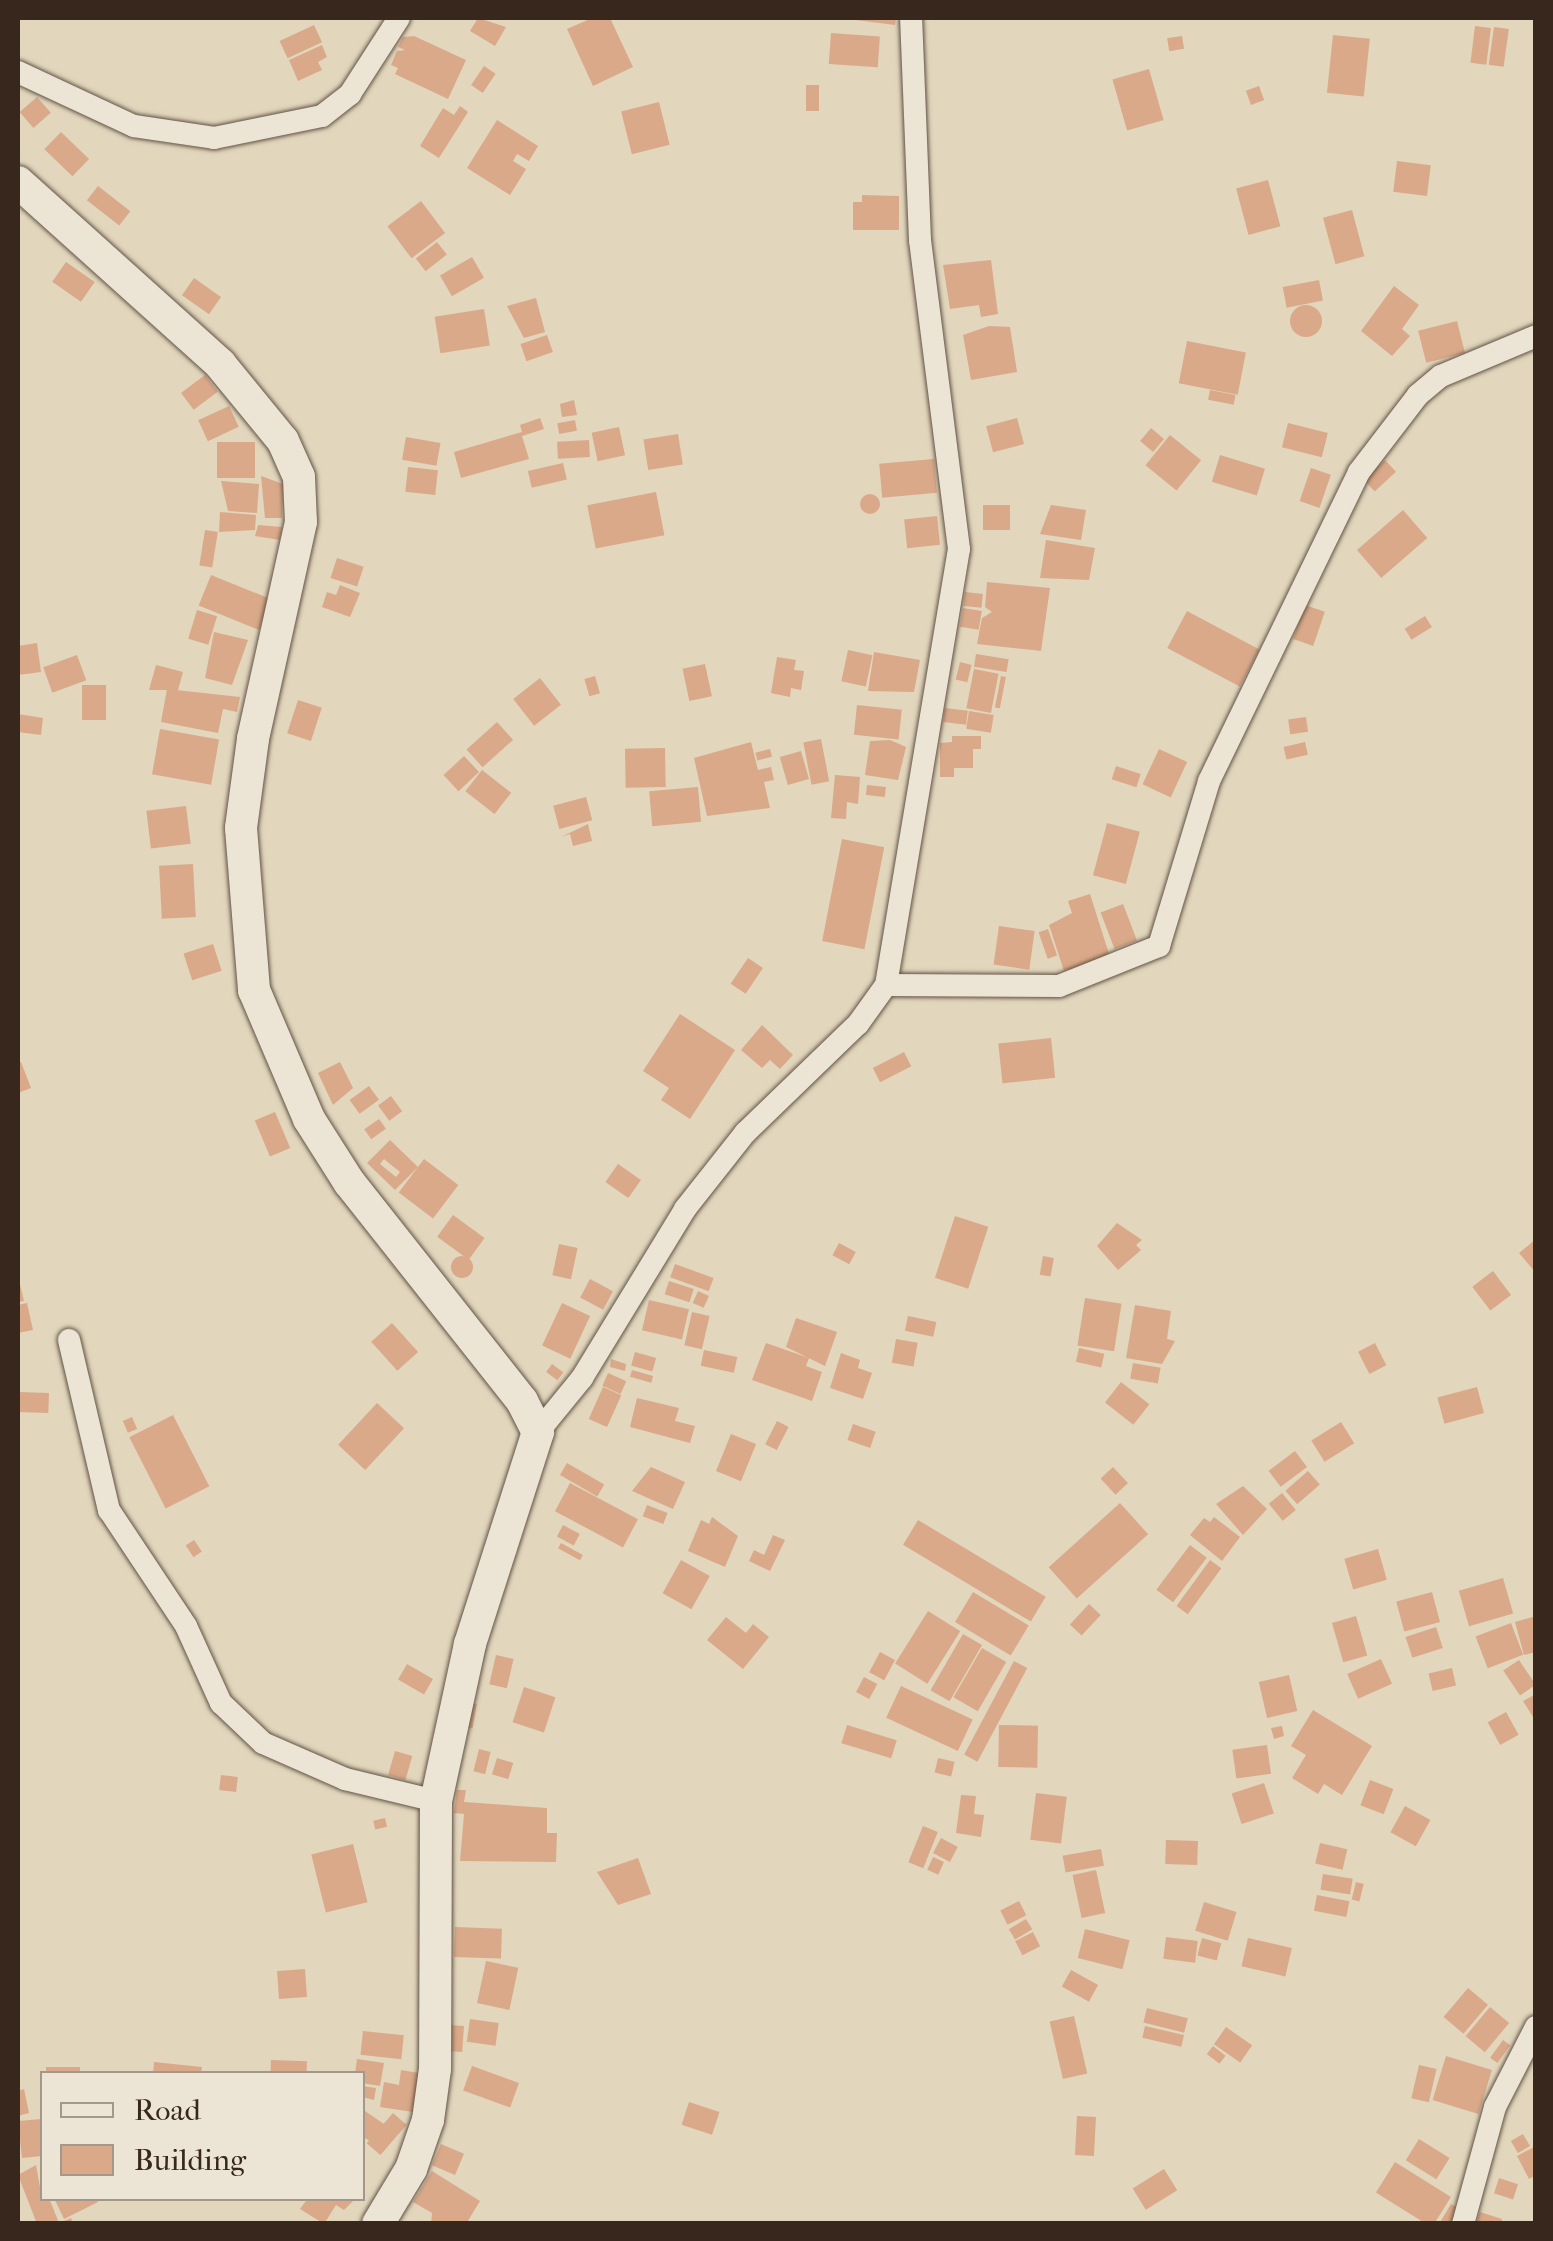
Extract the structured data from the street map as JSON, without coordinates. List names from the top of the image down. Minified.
{"legend":["Road","Building"]}
